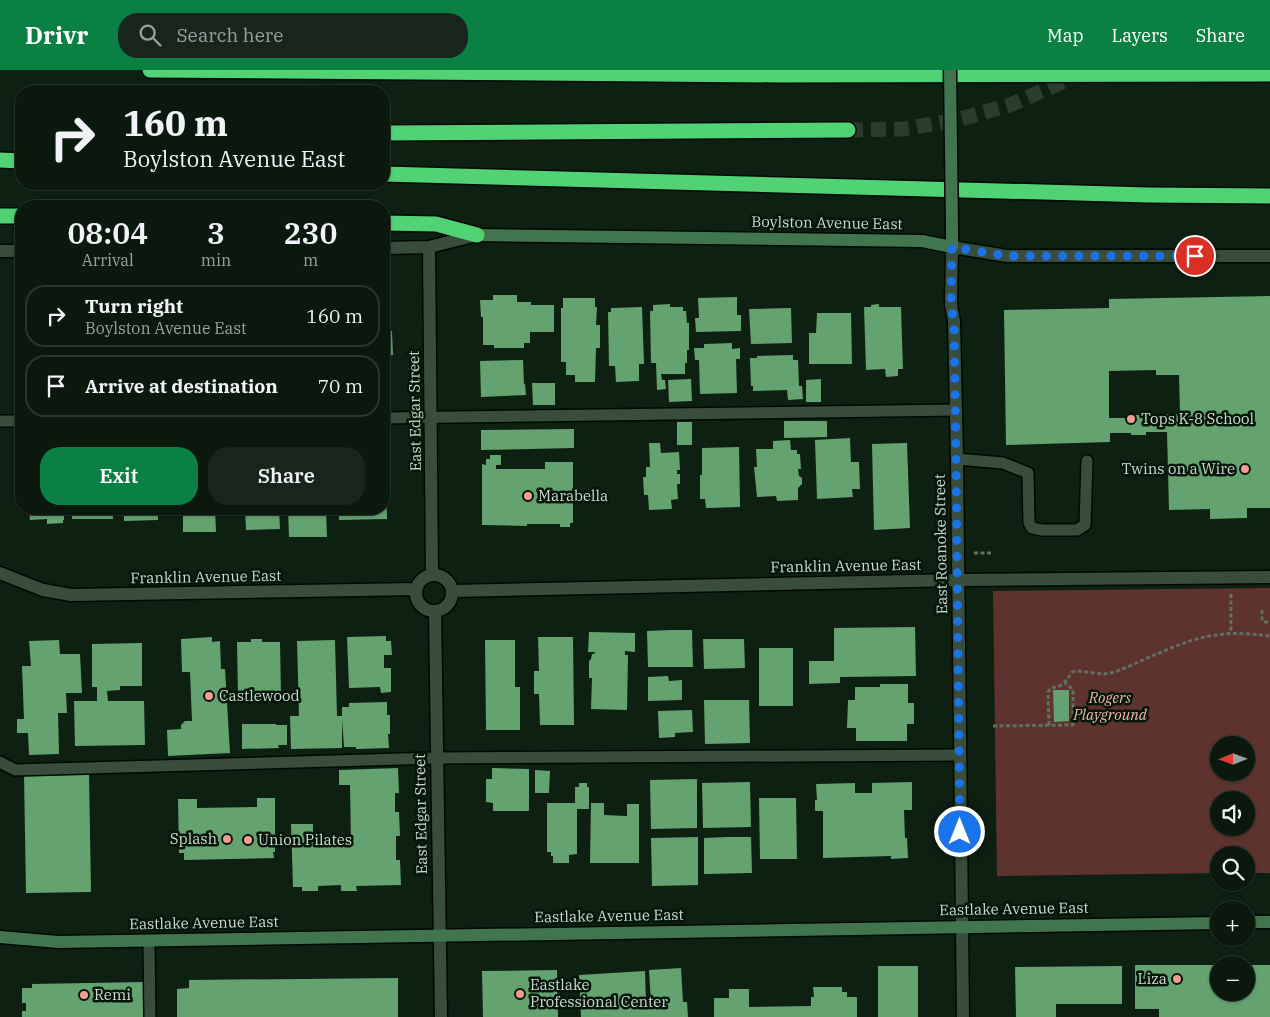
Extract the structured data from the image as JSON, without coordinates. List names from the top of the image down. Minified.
{"streets":{"main road":["Boylston Avenue East","East Roanoke Street","Eastlake Avenue East"],"street":["East Edgar Street","Franklin Avenue East"]},"crossings":[["Boylston Avenue East","East Edgar Street"],["Boylston Avenue East","East Roanoke Street"],["East Edgar Street","Franklin Avenue East"],["East Edgar Street","Eastlake Avenue East"],["East Roanoke Street","Franklin Avenue East"],["East Roanoke Street","Eastlake Avenue East"]],"parks":["Rogers Playground"],"places":["Tops K-8 School","Twins on a Wire","Marabella","Castlewood","Splash","Union Pilates","Liza","Eastlake Professional Center","Remi"],"north":"left","page":{"header":"Drivr","search":"Search here","nav":["Map","Layers","Share"],"turn":["160 m","Boylston Avenue East"],"eta":["08:04","Arrival","3","min","230","m"],"list":[{"name":"Turn right","note":"Boylston Avenue East","value":"160 m"},{"name":"Arrive at destination","value":"70 m"}],"buttons":["Exit","Share"],"map_buttons":["+","−"]}}
